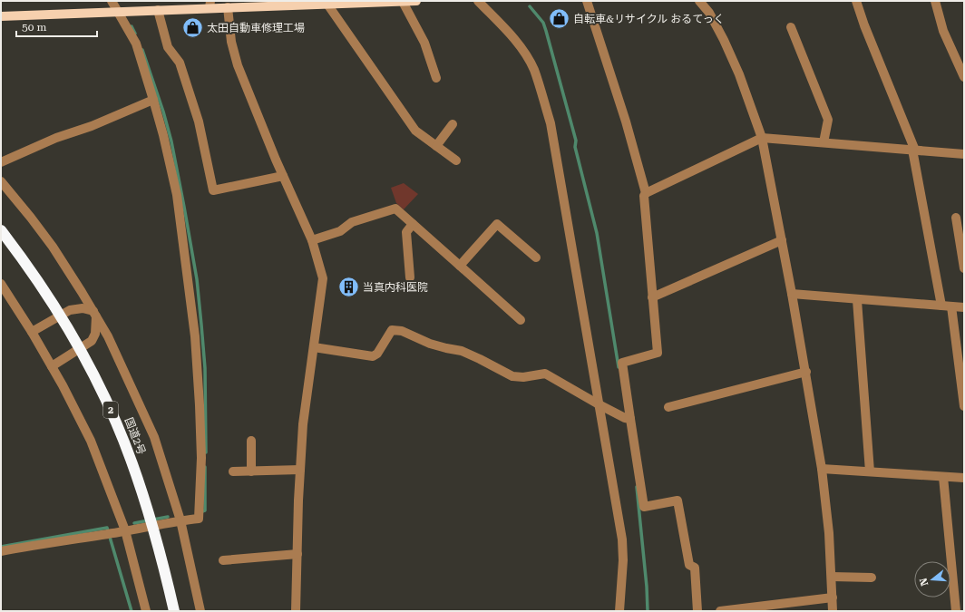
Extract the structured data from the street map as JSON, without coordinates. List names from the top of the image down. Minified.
{"streets":{"highway":["2","国道2号"]},"places":{"shop":["自転車&リサイクル おるてっく","太田自動車修理工場"],"building":["当真内科医院"]},"scale_bar":"50 m","north":"left"}
